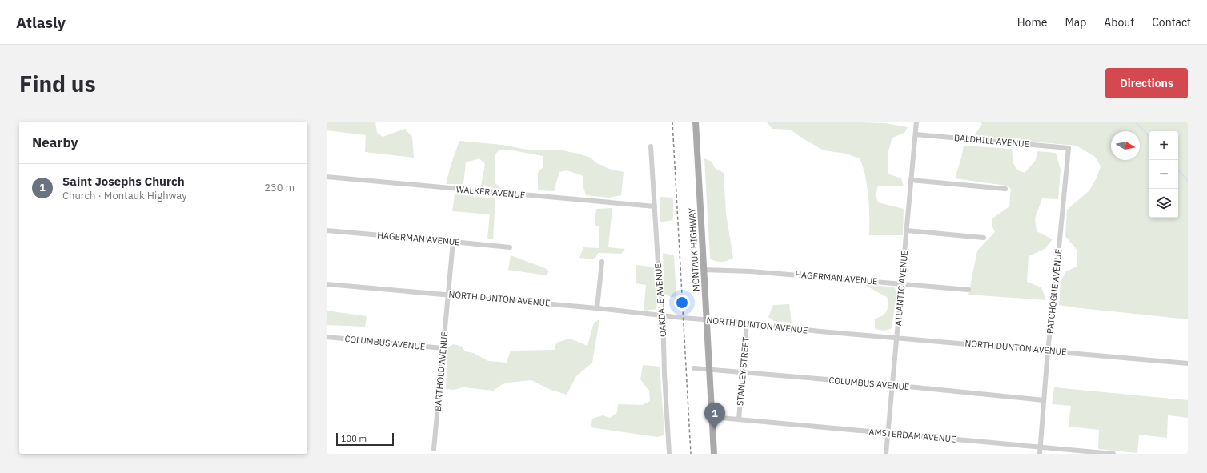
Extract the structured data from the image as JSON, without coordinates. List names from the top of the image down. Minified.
{"streets":{"main road":["MONTAUK HIGHWAY"],"street":["BALDHILL AVENUE","WALKER AVENUE","HAGERMAN AVENUE","ATLANTIC AVENUE","PATCHOGUE AVENUE","NORTH DUNTON AVENUE","OAKDALE AVENUE","COLUMBUS AVENUE","BARTHOLD AVENUE","STANLEY STREET","AMSTERDAM AVENUE"]},"crossings":[["BALDHILL AVENUE","ATLANTIC AVENUE"],["BALDHILL AVENUE","PATCHOGUE AVENUE"],["WALKER AVENUE","OAKDALE AVENUE"],["HAGERMAN AVENUE","MONTAUK HIGHWAY"],["HAGERMAN AVENUE","ATLANTIC AVENUE"],["HAGERMAN AVENUE","BARTHOLD AVENUE"],["MONTAUK HIGHWAY","NORTH DUNTON AVENUE"],["MONTAUK HIGHWAY","COLUMBUS AVENUE"],["MONTAUK HIGHWAY","AMSTERDAM AVENUE"],["ATLANTIC AVENUE","NORTH DUNTON AVENUE"],["ATLANTIC AVENUE","COLUMBUS AVENUE"],["ATLANTIC AVENUE","AMSTERDAM AVENUE"],["PATCHOGUE AVENUE","NORTH DUNTON AVENUE"],["PATCHOGUE AVENUE","COLUMBUS AVENUE"],["PATCHOGUE AVENUE","AMSTERDAM AVENUE"],["NORTH DUNTON AVENUE","OAKDALE AVENUE"],["NORTH DUNTON AVENUE","BARTHOLD AVENUE"],["NORTH DUNTON AVENUE","STANLEY STREET"],["COLUMBUS AVENUE","BARTHOLD AVENUE"],["COLUMBUS AVENUE","STANLEY STREET"],["STANLEY STREET","AMSTERDAM AVENUE"]],"scale_bar":"100 m","north":"right","page":{"header":"Atlasly","nav":["Home","Map","About","Contact"],"buttons":"Directions","title":"Find us","heading":"Nearby","map_buttons":["+","−"],"list":[{"mark":"1","name":"Saint Josephs Church","note":"Church · Montauk Highway","value":"230 m"}],"pins":"1","scale":"100 m"}}
